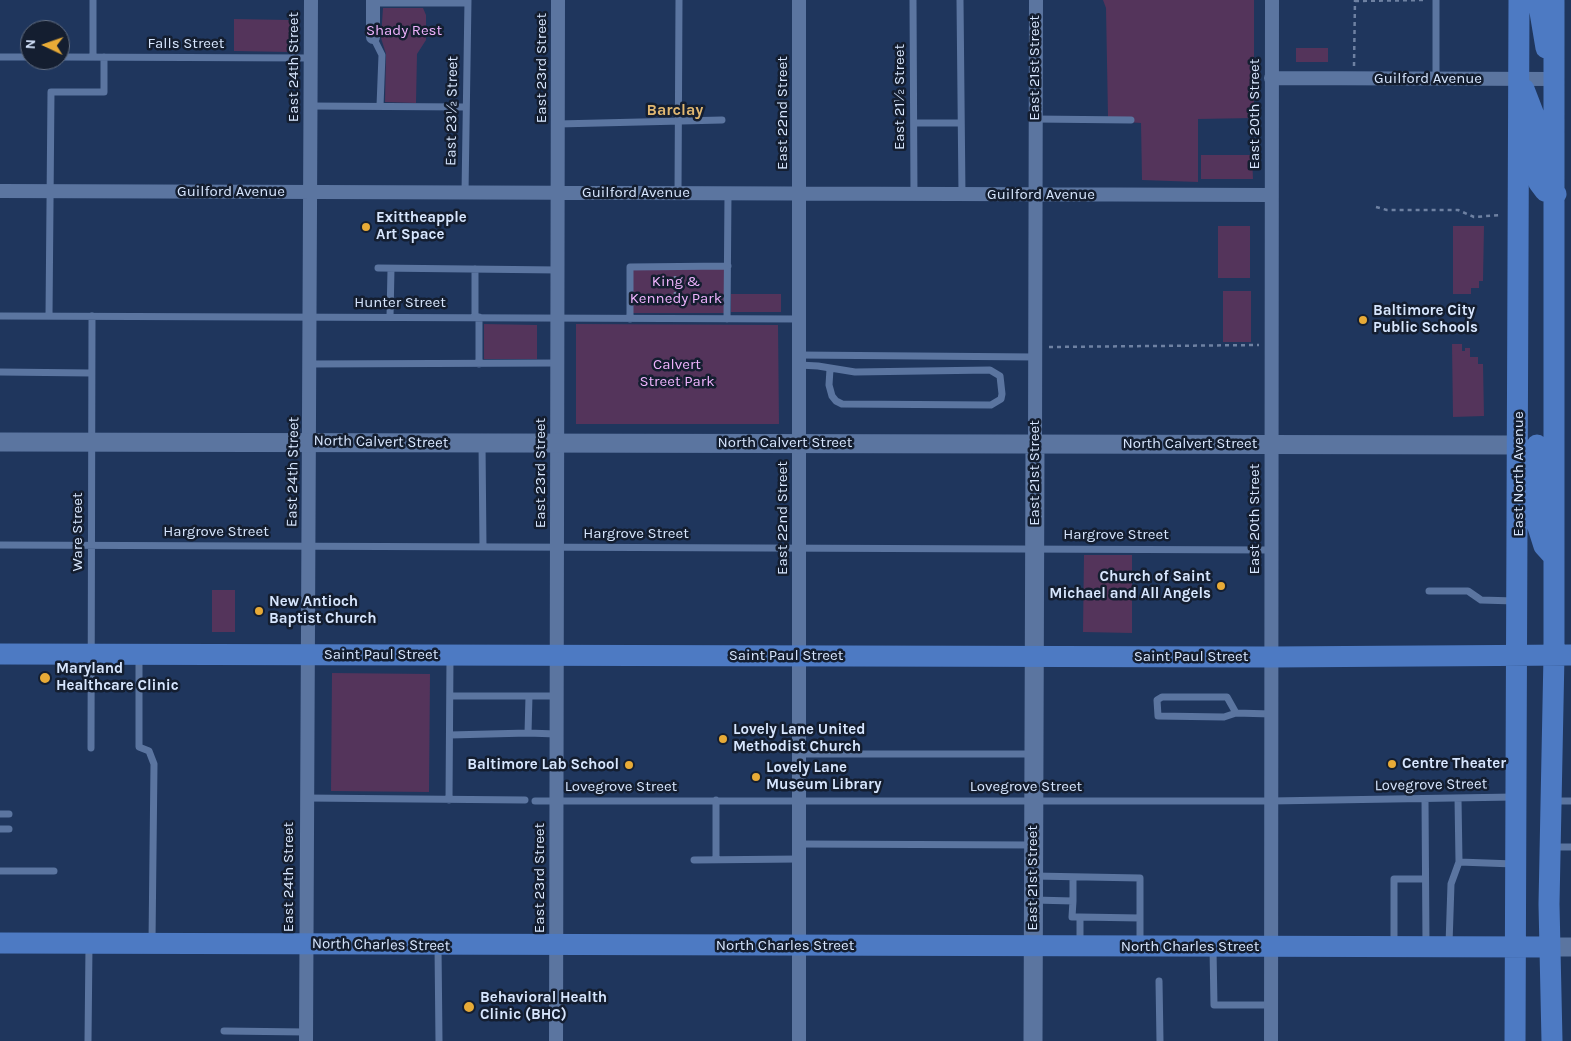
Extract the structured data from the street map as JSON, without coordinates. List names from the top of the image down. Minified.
{"streets":{"main road":["East 21st Street","North Calvert Street","East North Avenue","Saint Paul Street","North Charles Street"],"street":["East 24th Street","East 23rd Street","Guilford Avenue","East 22nd Street","East 20th Street"],"lane":["Falls Street","East 21½ Street","East 23½ Street","Hunter Street","Ware Street","Hargrove Street","Lovegrove Street"]},"crossings":[["Falls Street","East 24th Street"],["East 24th Street","Guilford Avenue"],["East 24th Street","Hunter Street"],["East 24th Street","North Calvert Street"],["East 24th Street","Hargrove Street"],["East 24th Street","Saint Paul Street"],["East 24th Street","North Charles Street"],["East 23rd Street","Guilford Avenue"],["East 23rd Street","Hunter Street"],["East 23rd Street","North Calvert Street"],["East 23rd Street","Hargrove Street"],["East 23rd Street","Saint Paul Street"],["East 23rd Street","Lovegrove Street"],["East 23rd Street","North Charles Street"],["East 21st Street","Guilford Avenue"],["East 21st Street","North Calvert Street"],["East 21st Street","Hargrove Street"],["East 21st Street","Saint Paul Street"],["East 21st Street","Lovegrove Street"],["East 21st Street","North Charles Street"],["Guilford Avenue","East 21½ Street"],["Guilford Avenue","East 23½ Street"],["Guilford Avenue","East 22nd Street"],["Guilford Avenue","East 20th Street"],["Guilford Avenue","East North Avenue"],["East 22nd Street","Hunter Street"],["East 22nd Street","North Calvert Street"],["East 22nd Street","Hargrove Street"],["East 22nd Street","Saint Paul Street"],["East 22nd Street","Lovegrove Street"],["East 22nd Street","North Charles Street"],["East 20th Street","North Calvert Street"],["East 20th Street","Hargrove Street"],["East 20th Street","Saint Paul Street"],["East 20th Street","Lovegrove Street"],["East 20th Street","North Charles Street"],["Hunter Street","Ware Street"],["North Calvert Street","East North Avenue"],["North Calvert Street","Ware Street"],["East North Avenue","Saint Paul Street"],["East North Avenue","Lovegrove Street"],["East North Avenue","North Charles Street"],["Ware Street","Hargrove Street"],["Ware Street","Saint Paul Street"]],"districts":["Barclay"],"parks":["Shady Rest","King & Kennedy Park","Calvert Street Park"],"places":["Exittheapple Art Space","Baltimore City Public Schools","Church of Saint Michael and All Angels","New Antioch Baptist Church","Maryland Healthcare Clinic","Lovely Lane United Methodist Church","Centre Theater","Baltimore Lab School","Lovely Lane Museum Library","Behavioral Health Clinic (BHC)"],"north":"left"}
